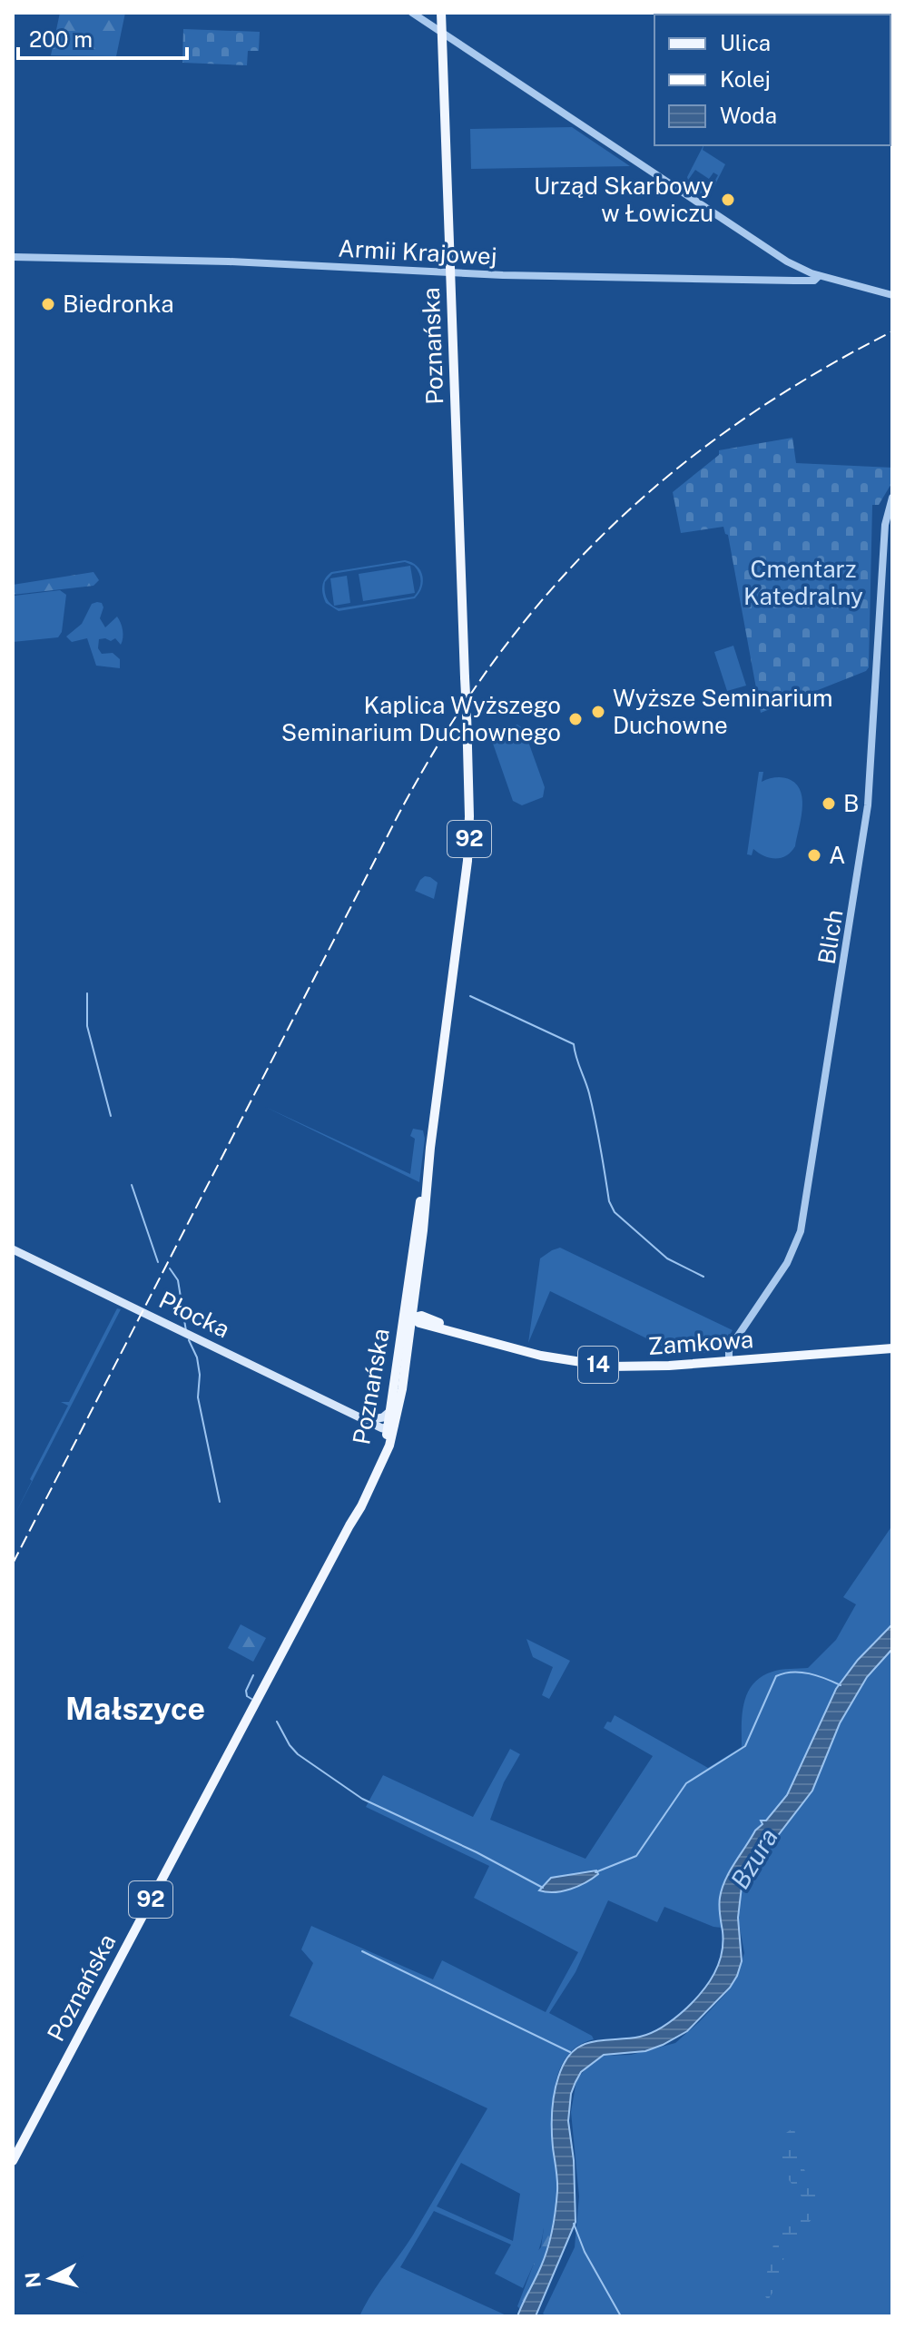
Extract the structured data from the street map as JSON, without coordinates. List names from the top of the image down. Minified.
{"streets":{"main road":["Poznańska","92","Płocka","Zamkowa","14"],"street":["Armii Krajowej","Blich"]},"crossings":[["Armii Krajowej","Poznańska"],["Poznańska","Płocka"],["Poznańska","Zamkowa"],["Blich","Zamkowa"]],"districts":["Małszyce"],"water":["Bzura"],"parks":["Cmentarz Katedralny"],"places":["Urząd Skarbowy w Łowiczu","Biedronka","Wyższe Seminarium Duchowne","Kaplica Wyższego Seminarium Duchownego","B","A"],"legend":["Ulica","Kolej","Woda"],"scale_bar":"200 m","north":"left"}
